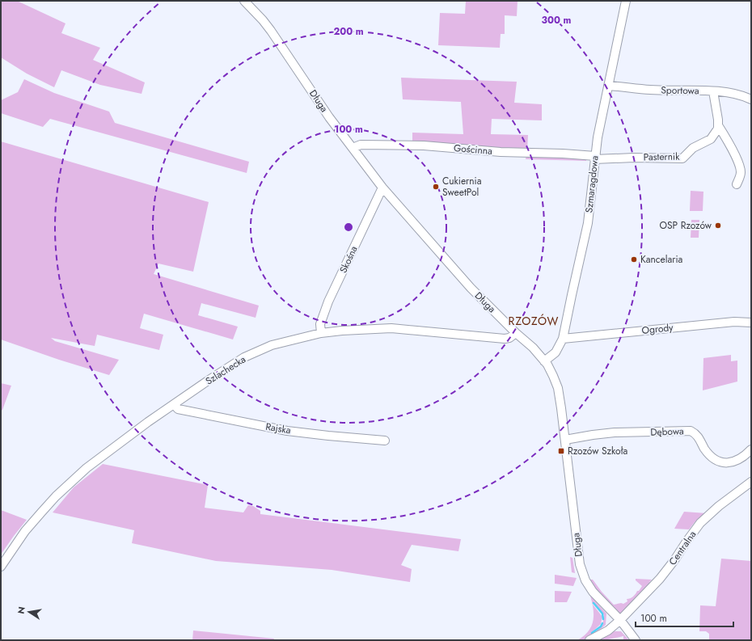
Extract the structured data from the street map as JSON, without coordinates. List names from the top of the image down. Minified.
{"streets":{"street":["Sportowa","Długa","Gościnna","Pasternik","Szmaragdowa","Skośna","Ogrody","Szlachecka","Rajska","Dębowa","Centralna"]},"crossings":[["Sportowa","Szmaragdowa"],["Długa","Gościnna"],["Długa","Szmaragdowa"],["Długa","Skośna"],["Długa","Szlachecka"],["Długa","Dębowa"],["Długa","Centralna"],["Gościnna","Pasternik"],["Gościnna","Szmaragdowa"],["Pasternik","Szmaragdowa"],["Szmaragdowa","Ogrody"],["Skośna","Szlachecka"],["Szlachecka","Rajska"]],"districts":["RZOZÓW"],"places":{"other":["Cukiernia SweetPol","OSP Rzozów","Kancelaria"],"transit":["Rzozów Szkoła"]},"scale_bar":"100 m","north":"left","rings":["300 m","200 m","100 m"]}
